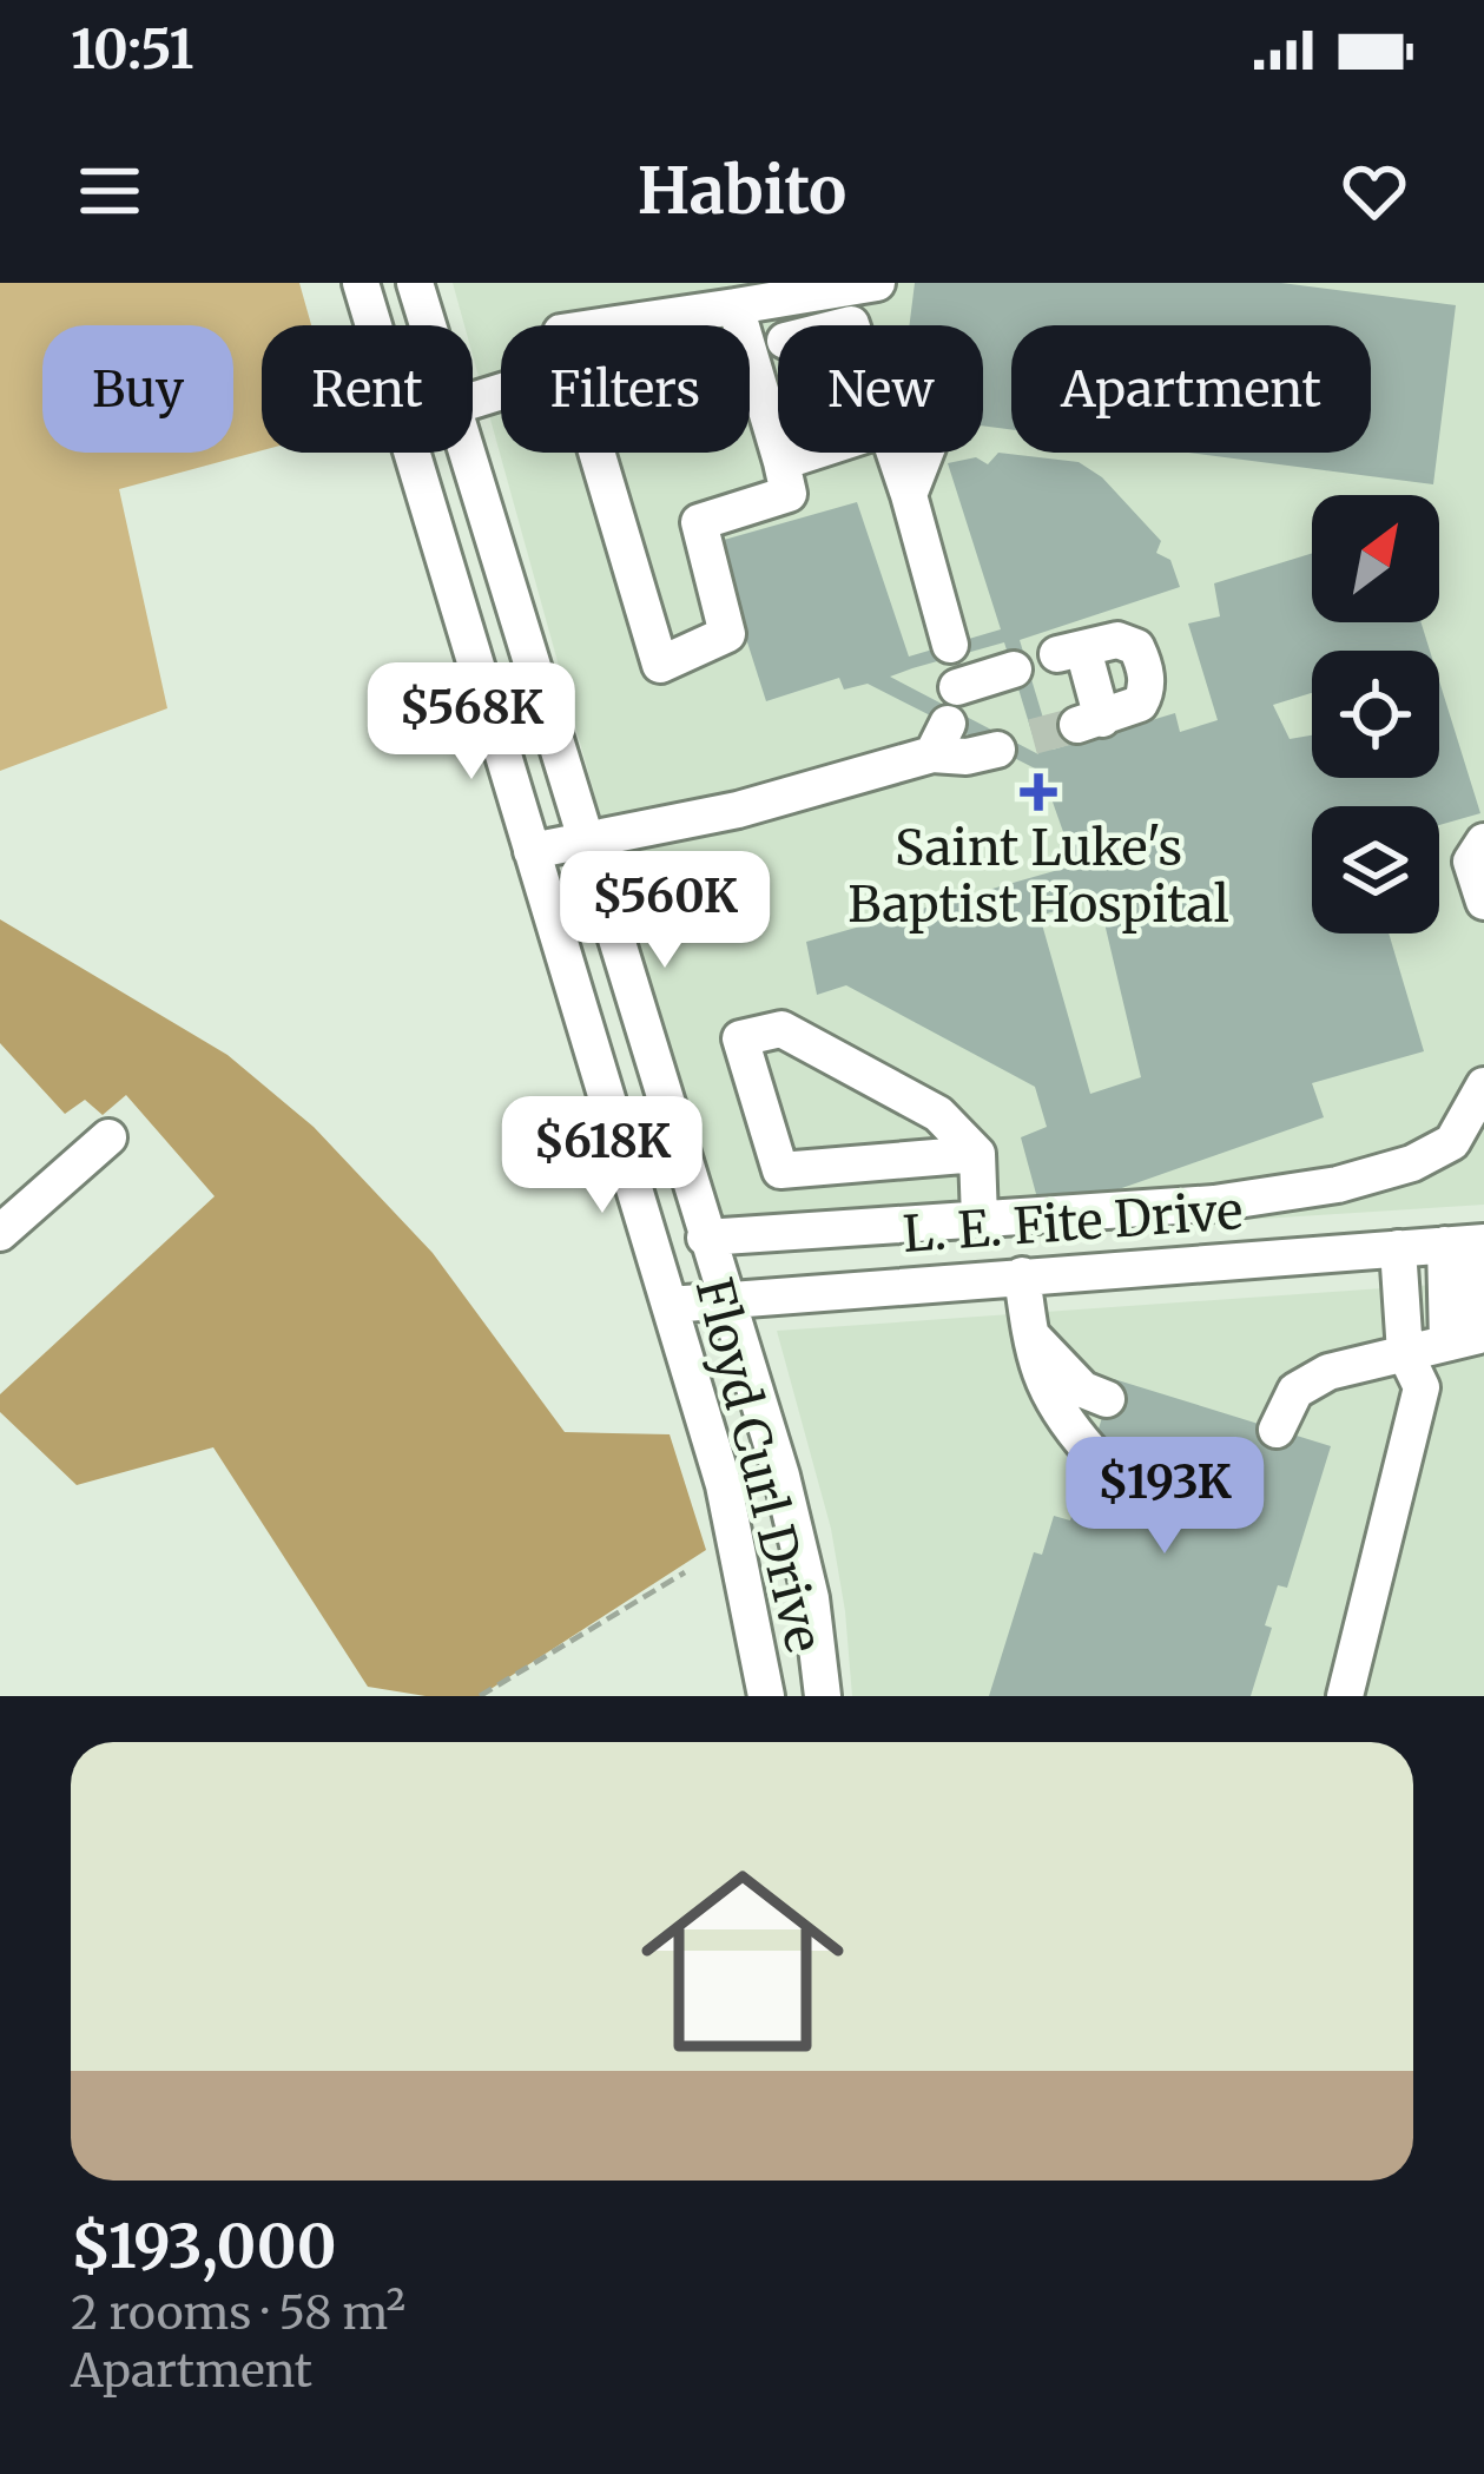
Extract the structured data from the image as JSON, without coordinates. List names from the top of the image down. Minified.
{"streets":{"street":["L. E. Fite Drive","Floyd Curl Drive"]},"crossings":[["L. E. Fite Drive","Floyd Curl Drive"]],"places":{"health":["Saint Luke's Baptist Hospital"]},"north":"top right","page":{"status":"10:51","header":"Habito","chip":["Buy","Rent","Filters","New","Apartment"],"price":["$568K","$560K","$618K","$193K"],"list":[{"name":"$193,000","note":"2 rooms · 58 m² · Apartment"}]}}
